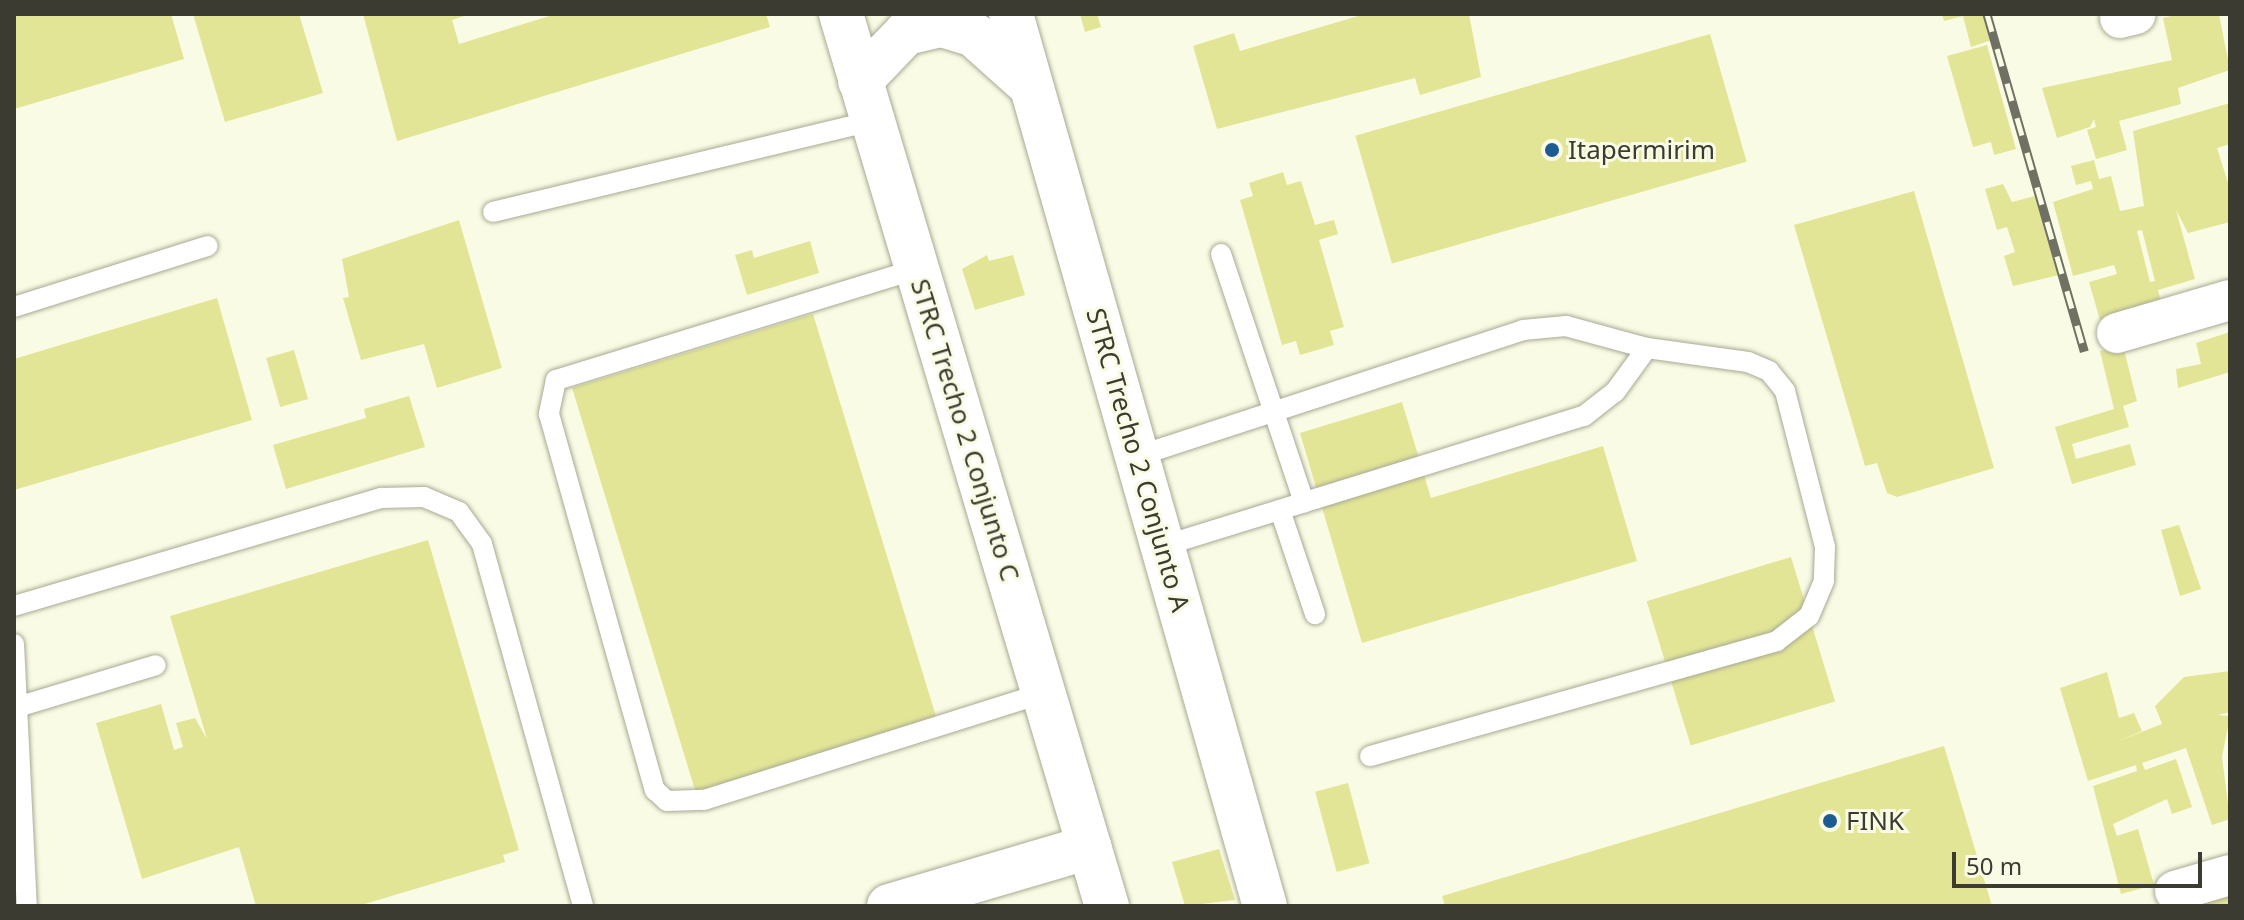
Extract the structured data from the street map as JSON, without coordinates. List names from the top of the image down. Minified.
{"streets":{"street":["STRC Trecho 2 Conjunto C","STRC Trecho 2 Conjunto A"]},"places":["Itapermirim","FINK"],"scale_bar":"50 m"}
